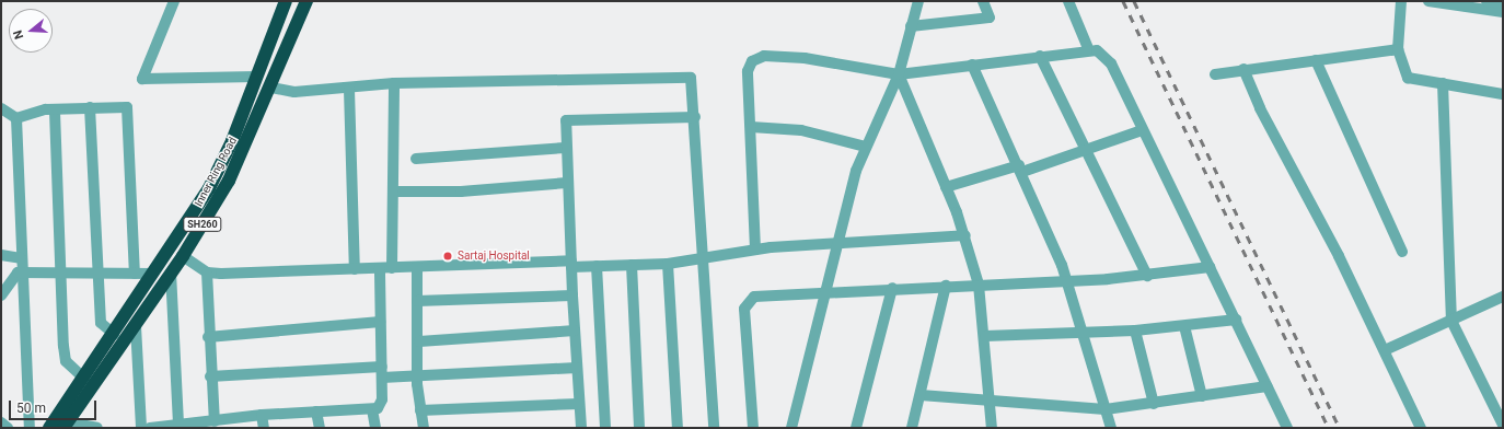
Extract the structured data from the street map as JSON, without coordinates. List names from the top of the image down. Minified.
{"streets":{"highway":["Inner Ring Road","SH260"]},"places":["Sartaj Hospital"],"scale_bar":"50 m","north":"left"}
